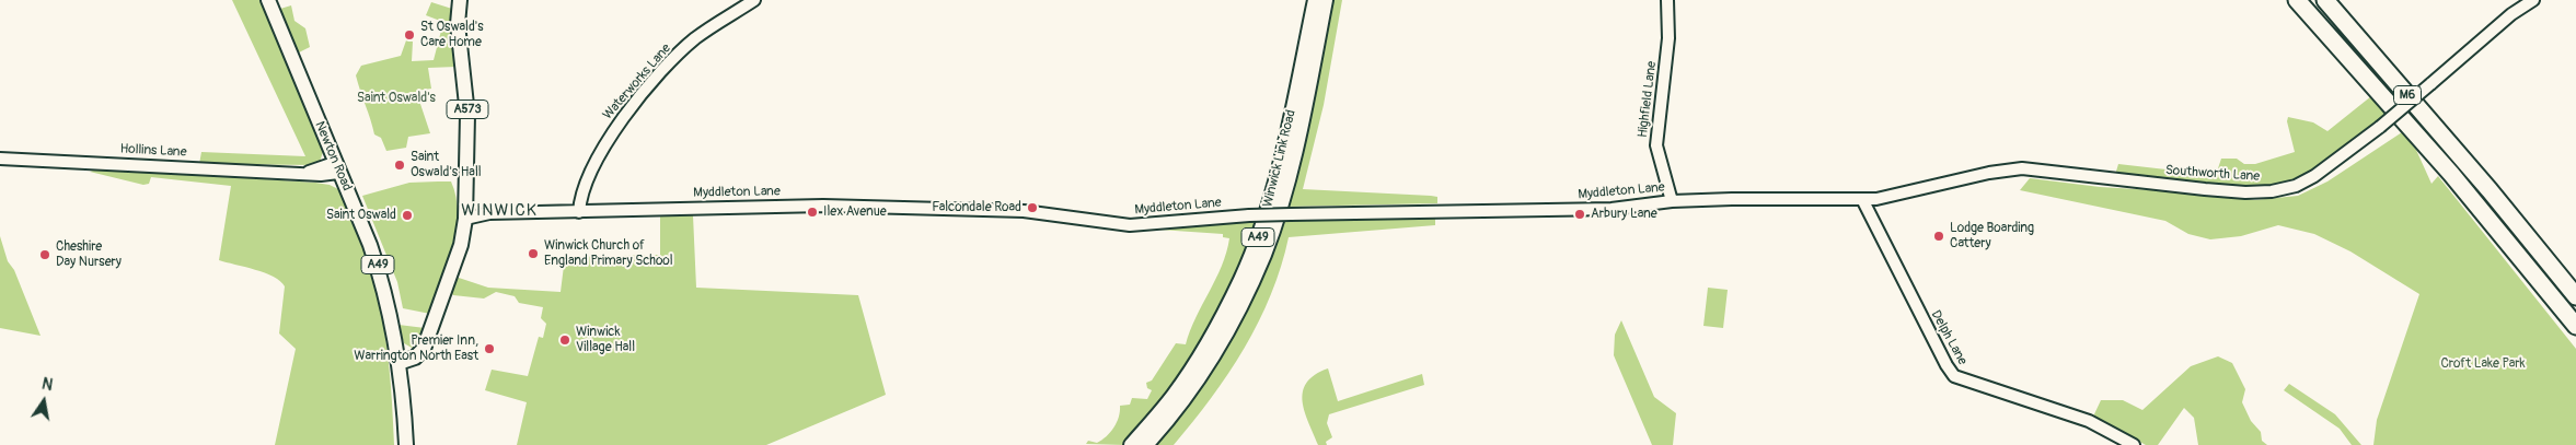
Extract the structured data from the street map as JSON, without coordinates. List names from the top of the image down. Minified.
{"streets":{"highway":["M6"],"main road":["A573","Newton Road","Winwick Link Road","A49"],"street":["Waterworks Lane","Highfield Lane","Hollins Lane","Southworth Lane","Myddleton Lane","Delph Lane"]},"crossings":[["Waterworks Lane","Myddleton Lane"],["Highfield Lane","Myddleton Lane"],["A573","Newton Road"],["A573","Myddleton Lane"],["Hollins Lane","Newton Road"],["Southworth Lane","Myddleton Lane"],["Southworth Lane","Delph Lane"],["Myddleton Lane","Delph Lane"]],"districts":["WINWICK"],"parks":["Saint Oswald's","Croft Lake Park"],"places":["St Oswald's Care Home","Saint Oswald's Hall","Falcondale Road","Ilex Avenue","Arbury Lane","Saint Oswald","Lodge Boarding Cattery","Winwick Church of England Primary School","Cheshire Day Nursery","Winwick Village Hall","Premier Inn, Warrington North East"],"north":"top"}
